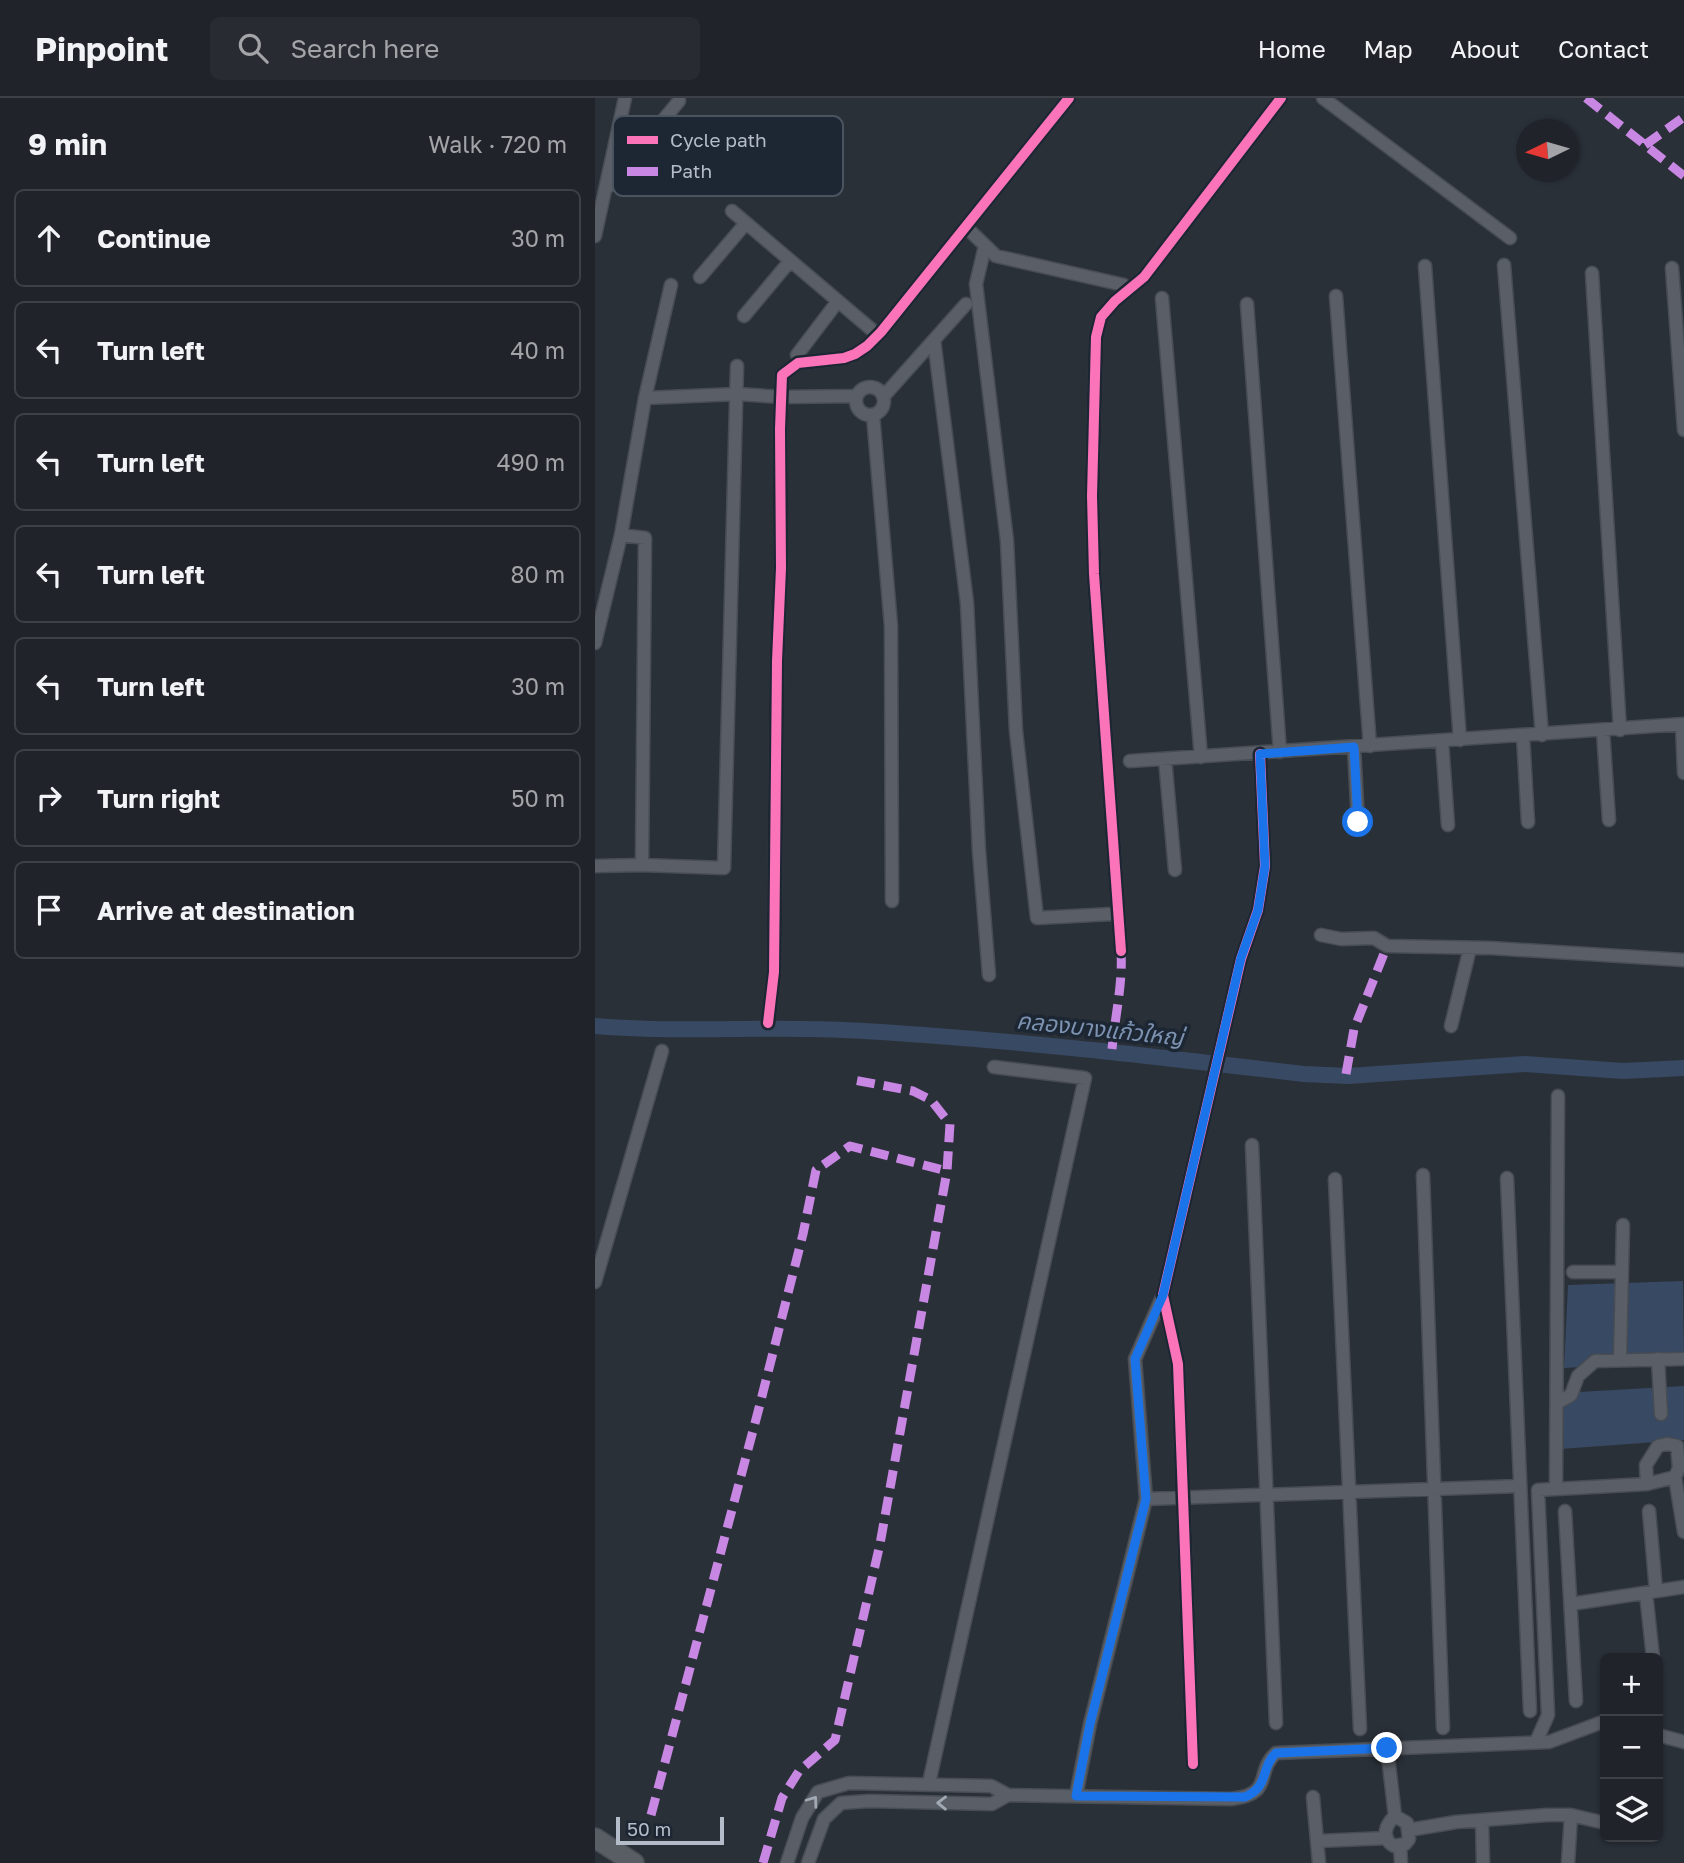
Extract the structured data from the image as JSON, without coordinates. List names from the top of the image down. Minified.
{"water":["คลองบางแก้วใหญ่"],"legend":["Cycle path","Path"],"scale_bar":"50 m","north":"left","page":{"header":"Pinpoint","search":"Search here","nav":["Home","Map","About","Contact"],"heading":["9 min","Walk · 720 m"],"list":[["Continue","30 m"],["Turn left","40 m"],["Turn left","490 m"],["Turn left","80 m"],["Turn left","30 m"],["Turn right","50 m"],"Arrive at destination"],"map_buttons":["+","−"],"scale":"50 m"}}
